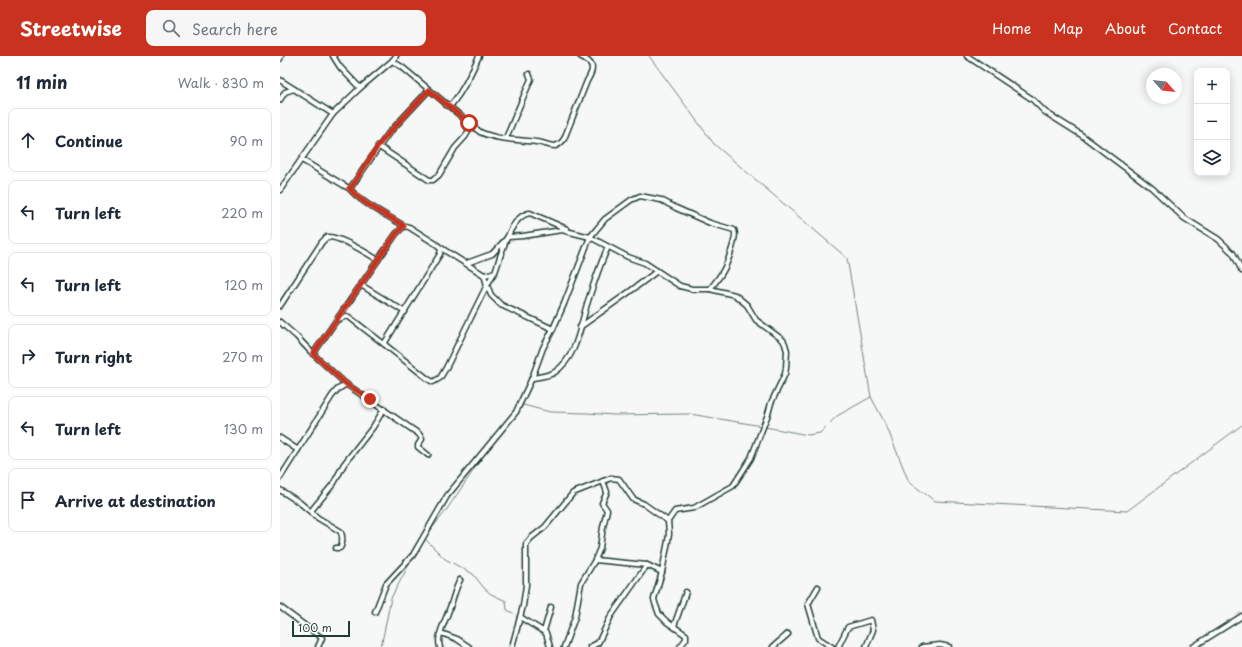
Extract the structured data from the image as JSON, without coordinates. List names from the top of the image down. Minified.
{"scale_bar":"100 m","north":"bottom right","page":{"header":"Streetwise","search":"Search here","nav":["Home","Map","About","Contact"],"heading":["11 min","Walk · 830 m"],"map_buttons":["+","−"],"list":[["Continue","90 m"],["Turn left","220 m"],["Turn left","120 m"],["Turn right","270 m"],["Turn left","130 m"],"Arrive at destination"],"scale":"100 m"}}
